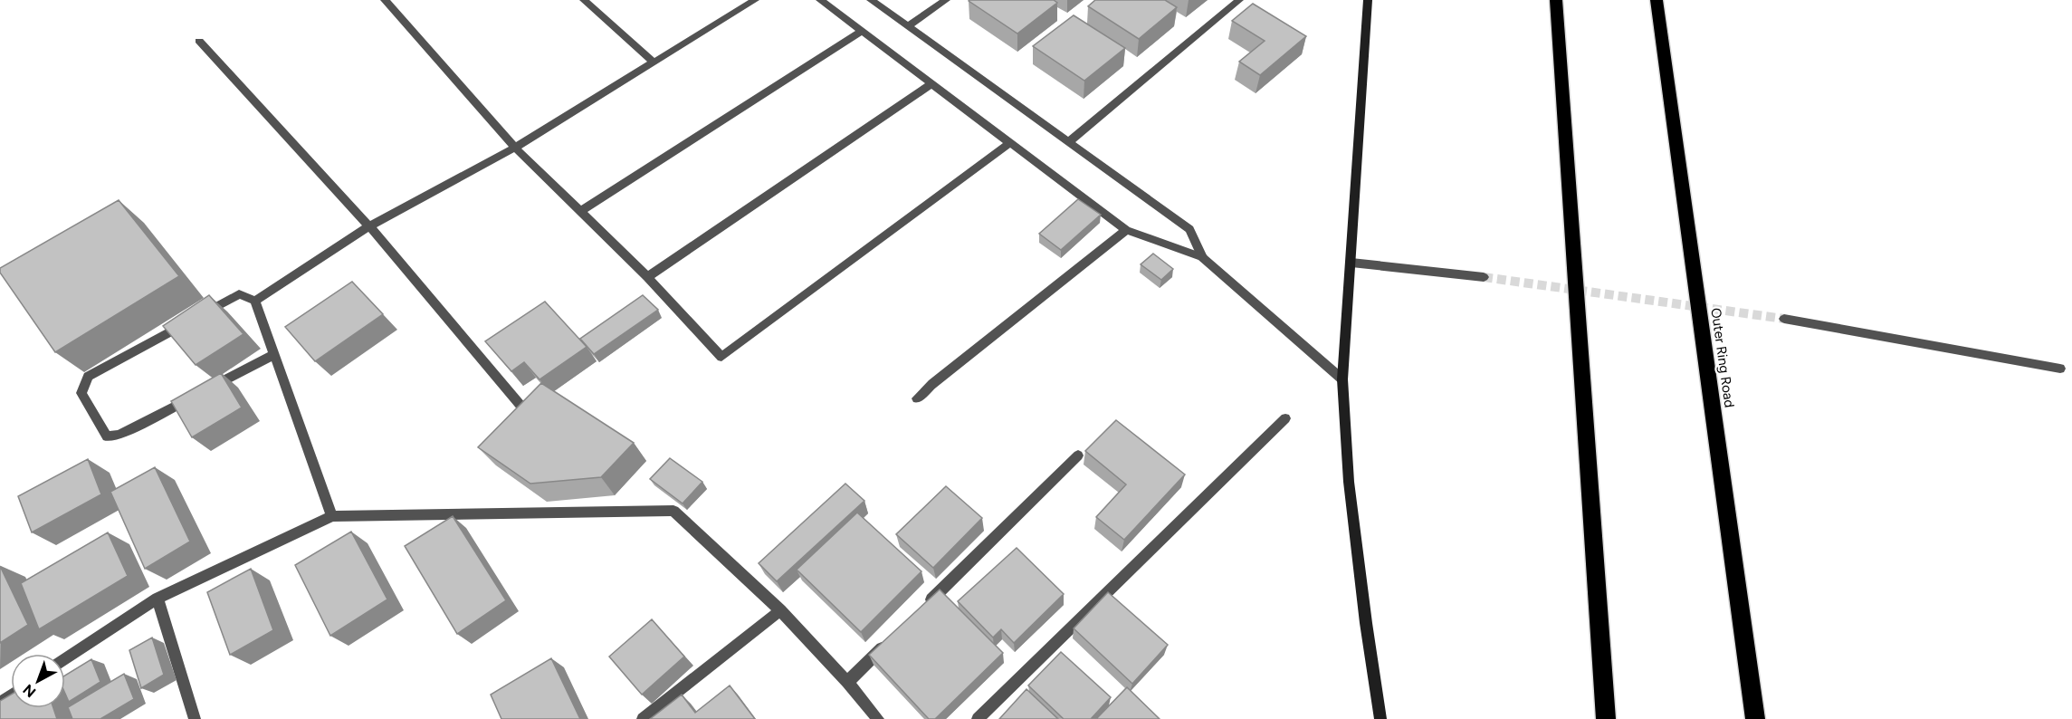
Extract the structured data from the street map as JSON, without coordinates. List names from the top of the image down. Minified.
{"streets":{"highway":["Outer Ring Road"]},"north":"bottom left"}
